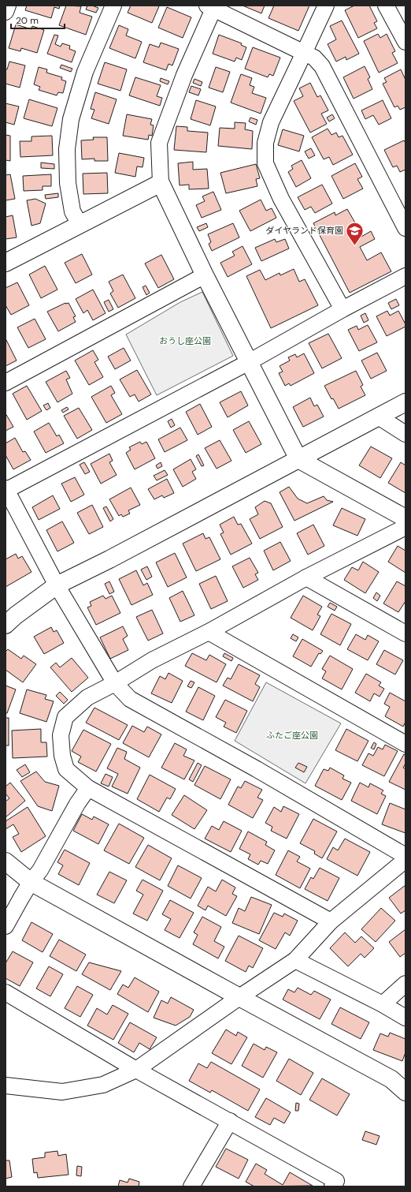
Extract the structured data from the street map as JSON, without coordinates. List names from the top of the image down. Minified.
{"parks":["おうし座公園","ふたご座公園"],"places":{"school or university":["ダイヤランド保育園"]},"scale_bar":"20 m"}
